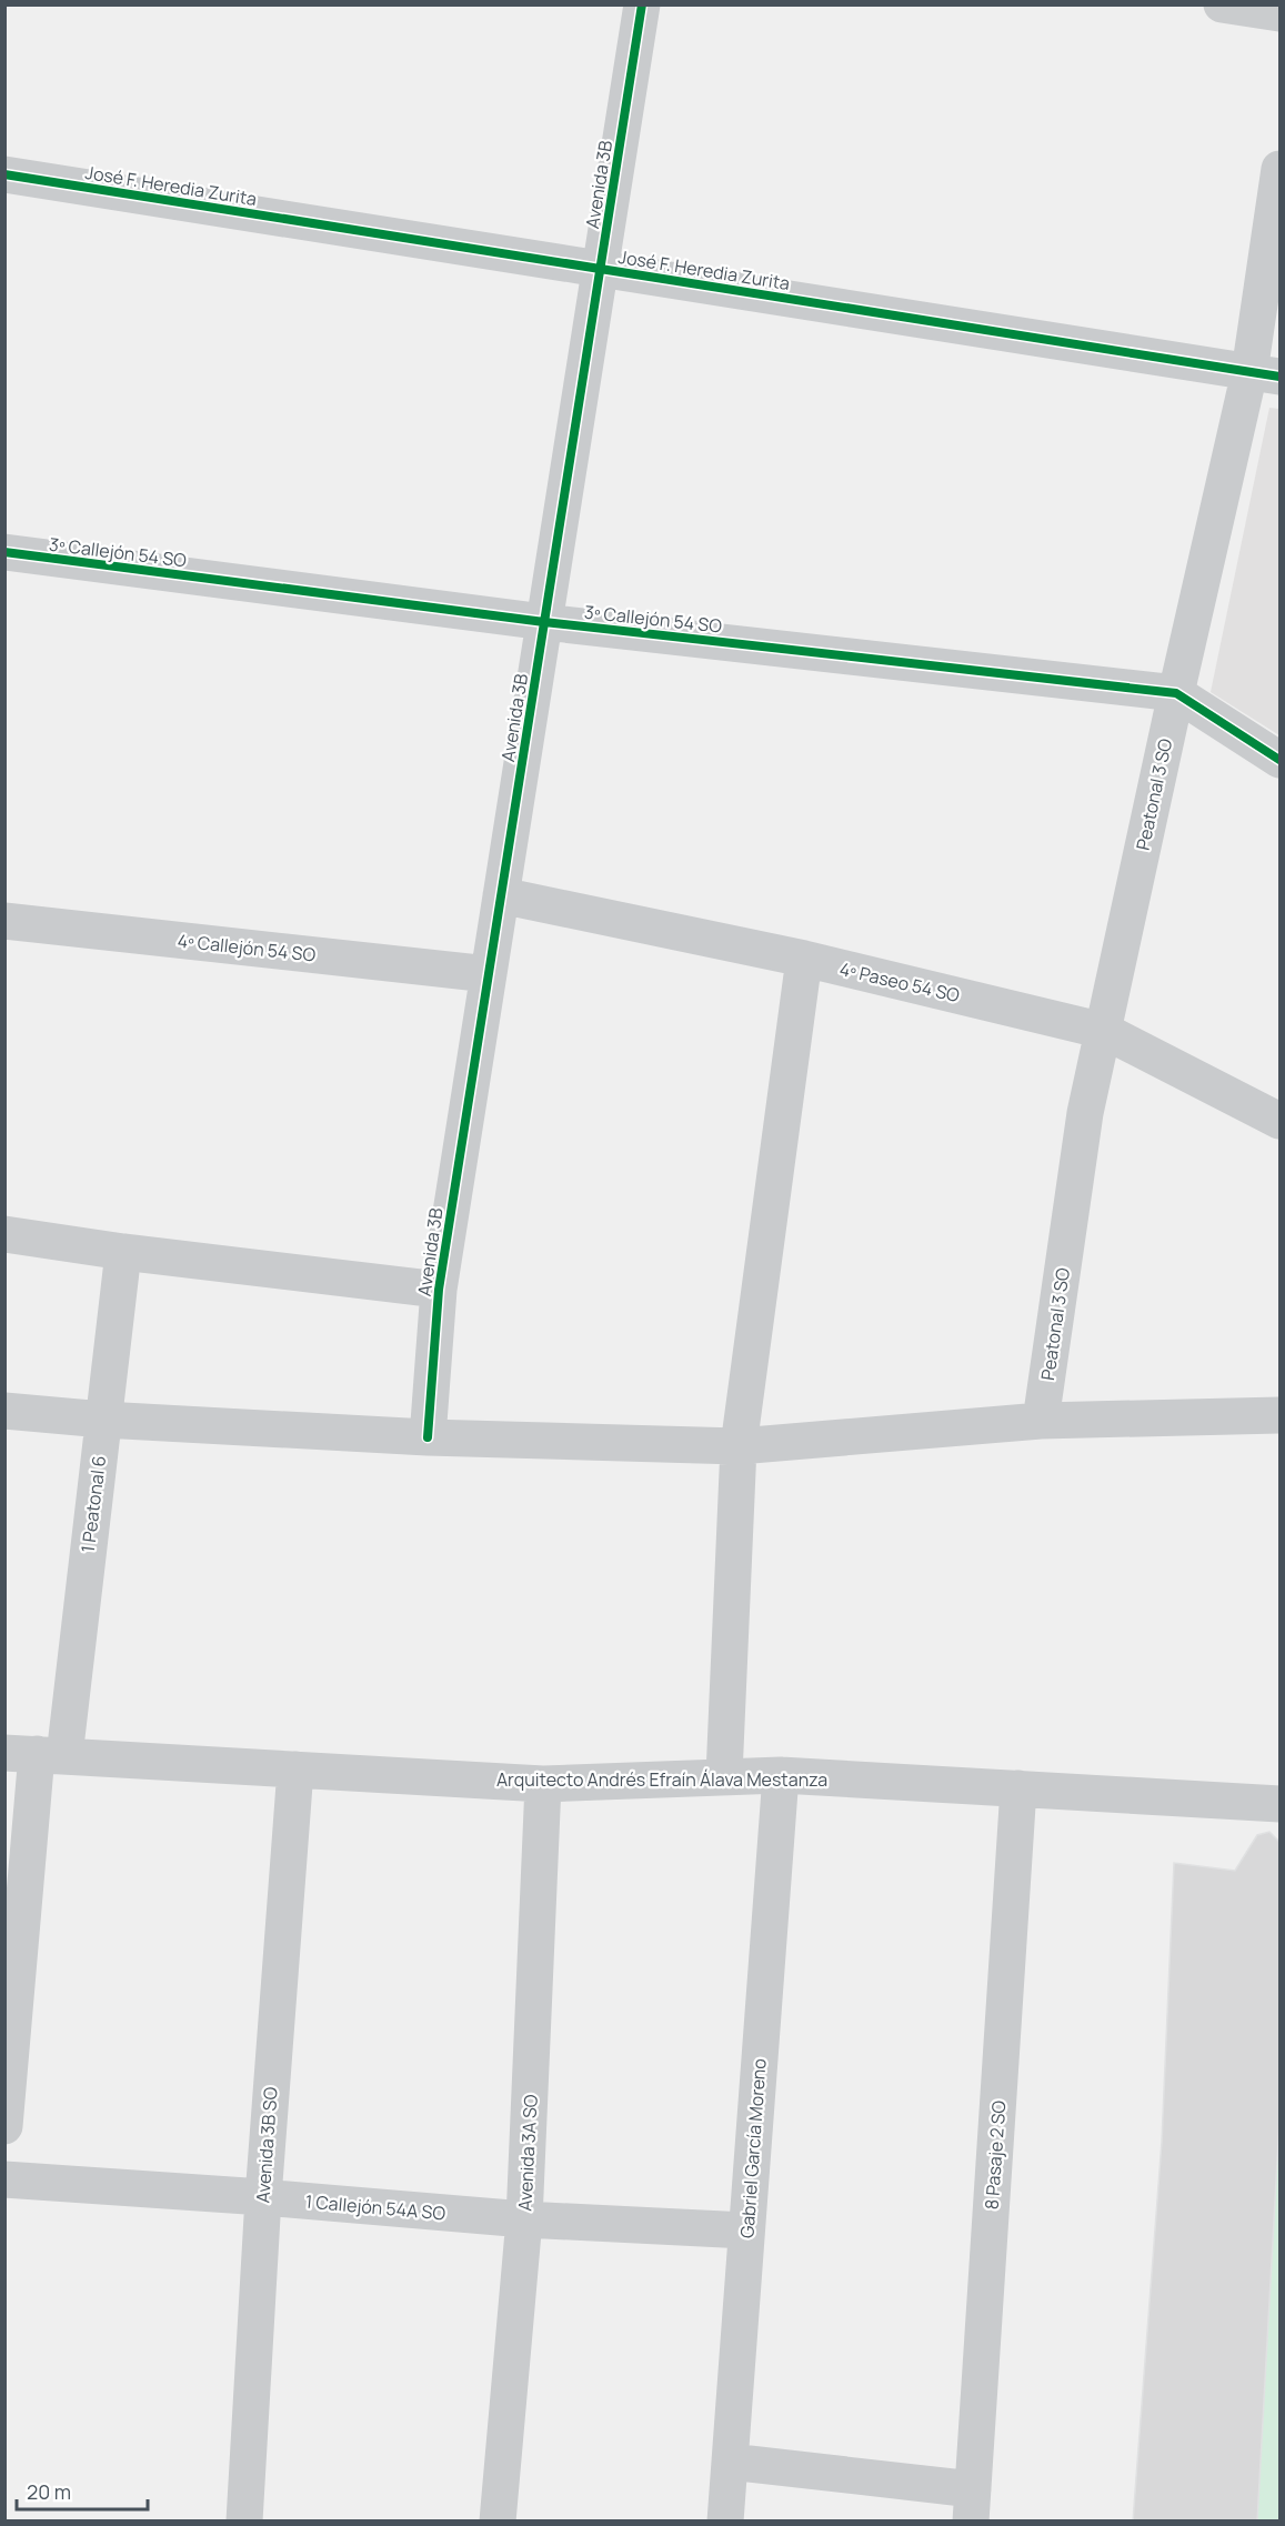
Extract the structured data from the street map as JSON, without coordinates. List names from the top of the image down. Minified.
{"streets":{"street":["Avenida 3B","José F. Heredia Zurita","3º Callejón 54 SO","Peatonal 3 SO","4º Callejón 54 SO","4º Paseo 54 SO","1 Peatonal 6","Arquitecto Andrés Efraín Álava Mestanza","Avenida 3B SO","Gabriel García Moreno","Avenida 3A SO","8 Pasaje 2 SO","1 Callejón 54A SO"]},"crossings":[["Avenida 3B","José F. Heredia Zurita"],["Avenida 3B","3º Callejón 54 SO"],["Avenida 3B","4º Callejón 54 SO"],["Avenida 3B","4º Paseo 54 SO"],["José F. Heredia Zurita","Peatonal 3 SO"],["3º Callejón 54 SO","Peatonal 3 SO"],["Peatonal 3 SO","4º Paseo 54 SO"],["1 Peatonal 6","Arquitecto Andrés Efraín Álava Mestanza"],["Arquitecto Andrés Efraín Álava Mestanza","Avenida 3B SO"],["Arquitecto Andrés Efraín Álava Mestanza","Gabriel García Moreno"],["Arquitecto Andrés Efraín Álava Mestanza","Avenida 3A SO"],["Arquitecto Andrés Efraín Álava Mestanza","8 Pasaje 2 SO"],["Avenida 3B SO","1 Callejón 54A SO"],["Gabriel García Moreno","1 Callejón 54A SO"],["Avenida 3A SO","1 Callejón 54A SO"]],"scale_bar":"20 m"}
